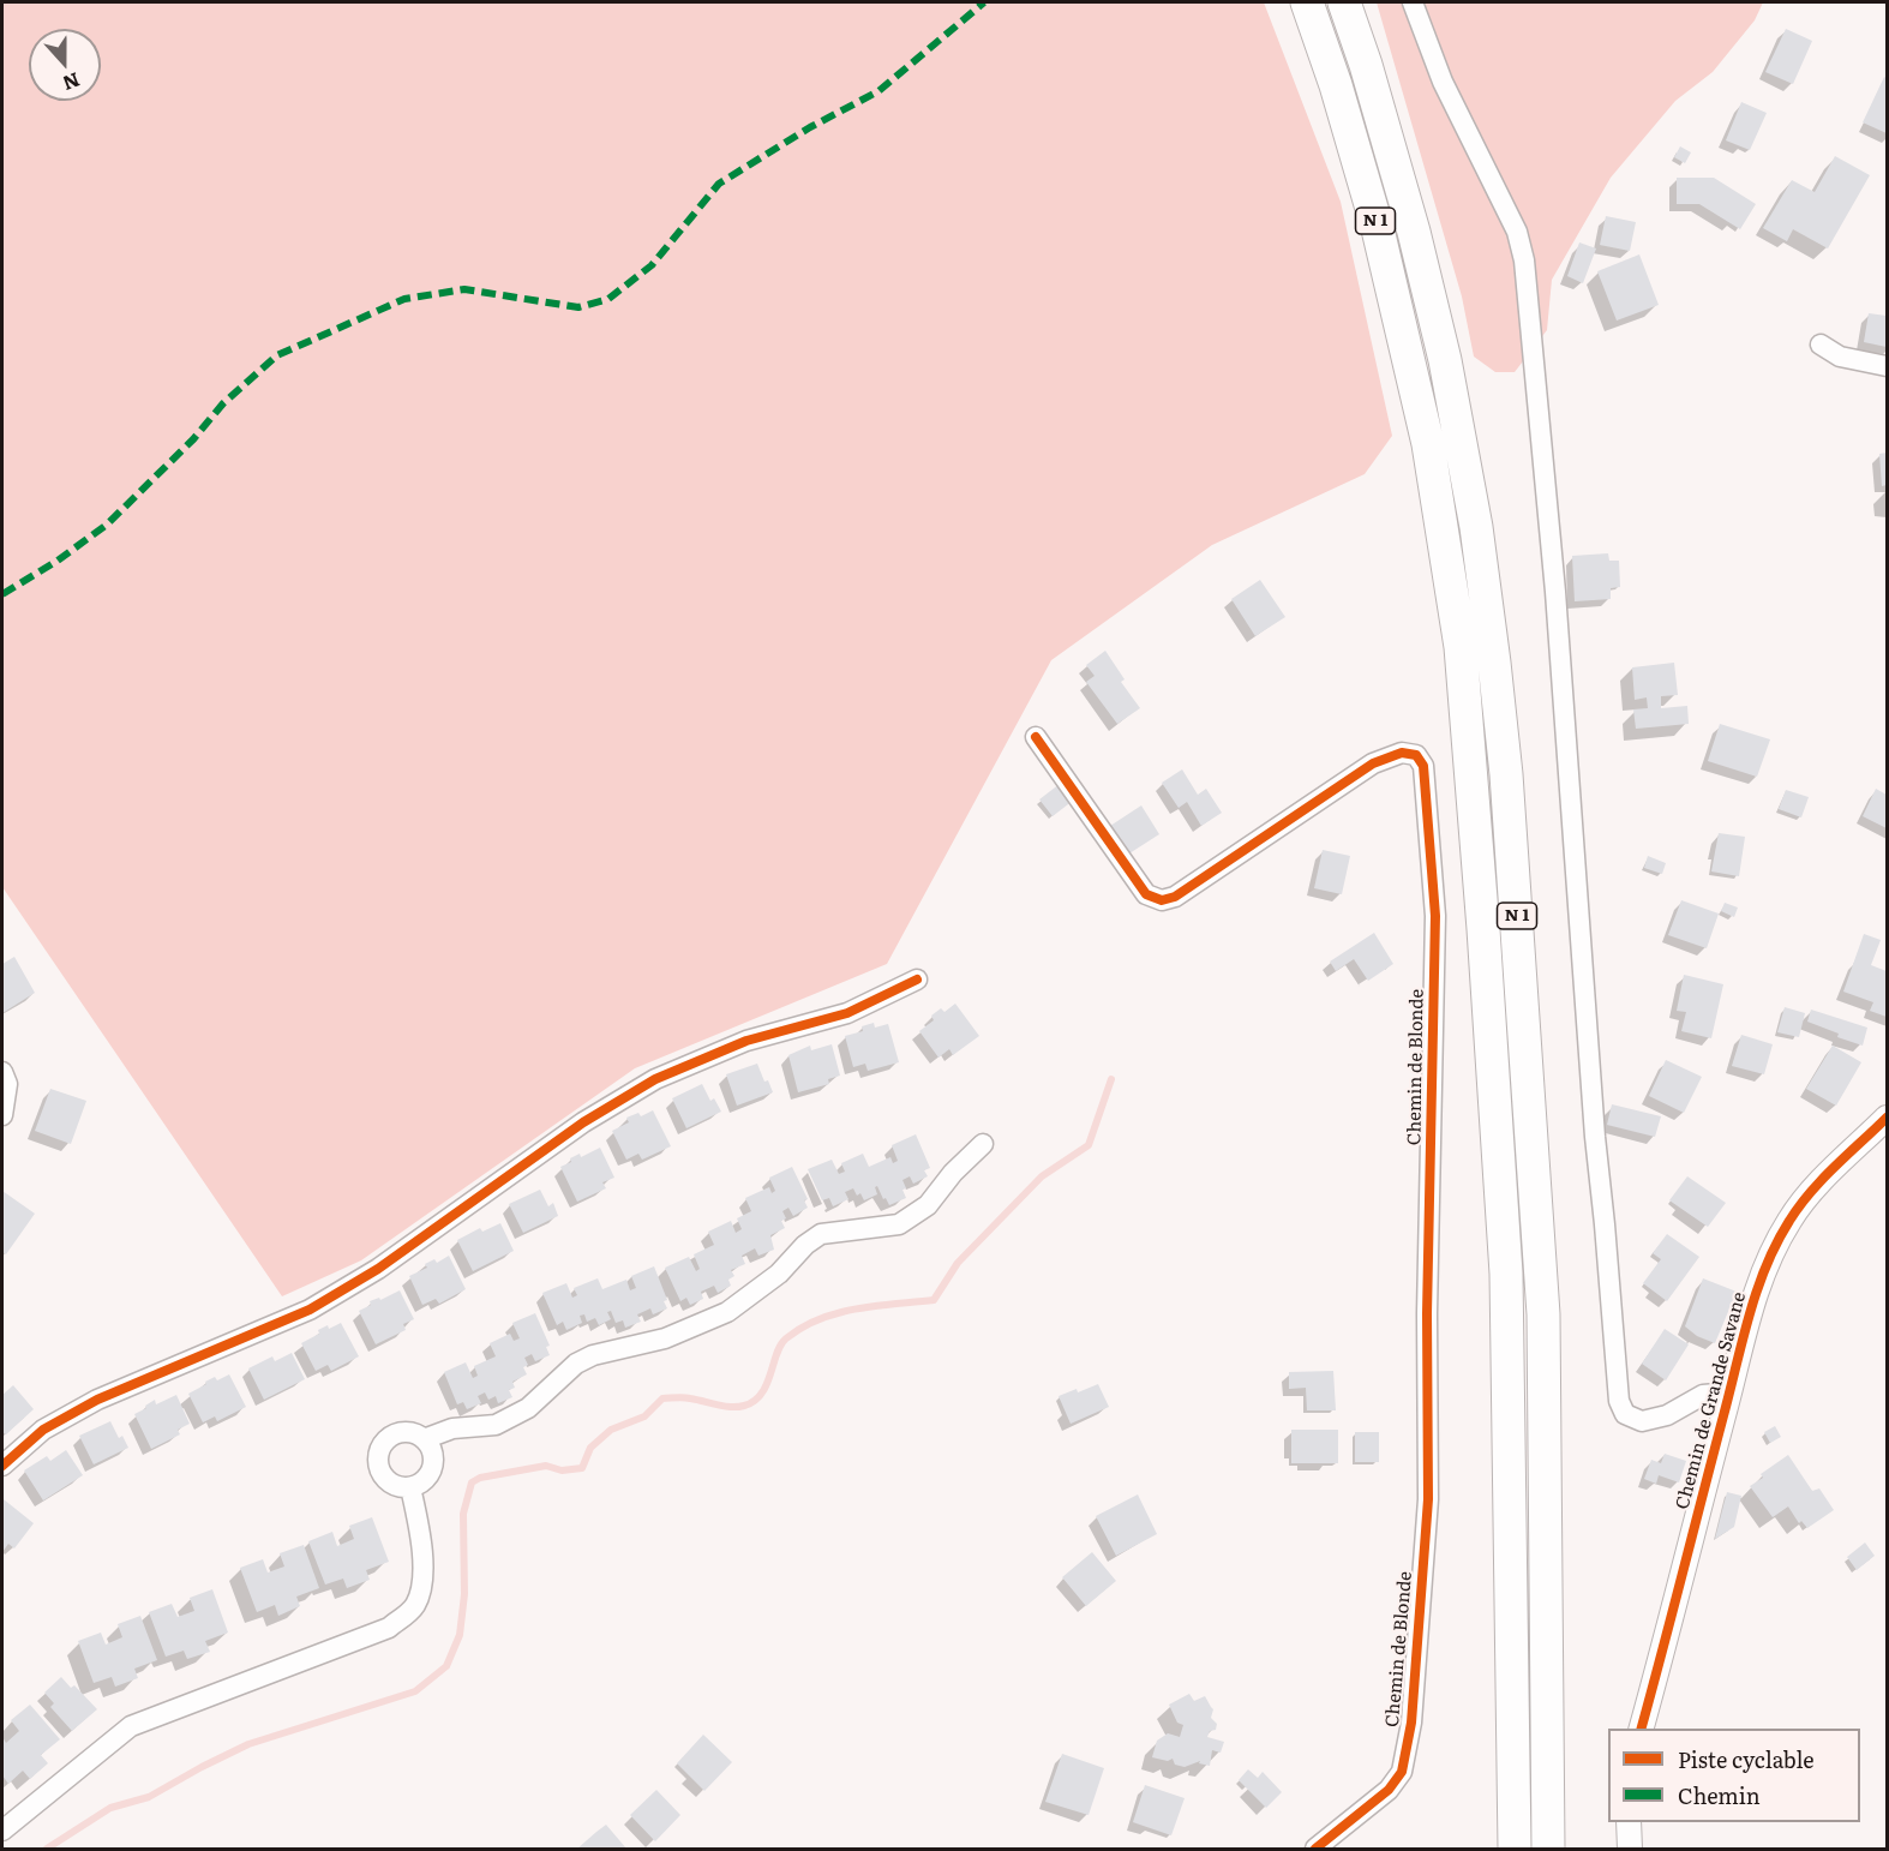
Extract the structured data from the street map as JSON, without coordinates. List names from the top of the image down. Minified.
{"streets":{"highway":["N 1"],"street":["Chemin de Blonde","Chemin de Grande Savane"]},"legend":["Piste cyclable","Chemin"],"north":"bottom"}
